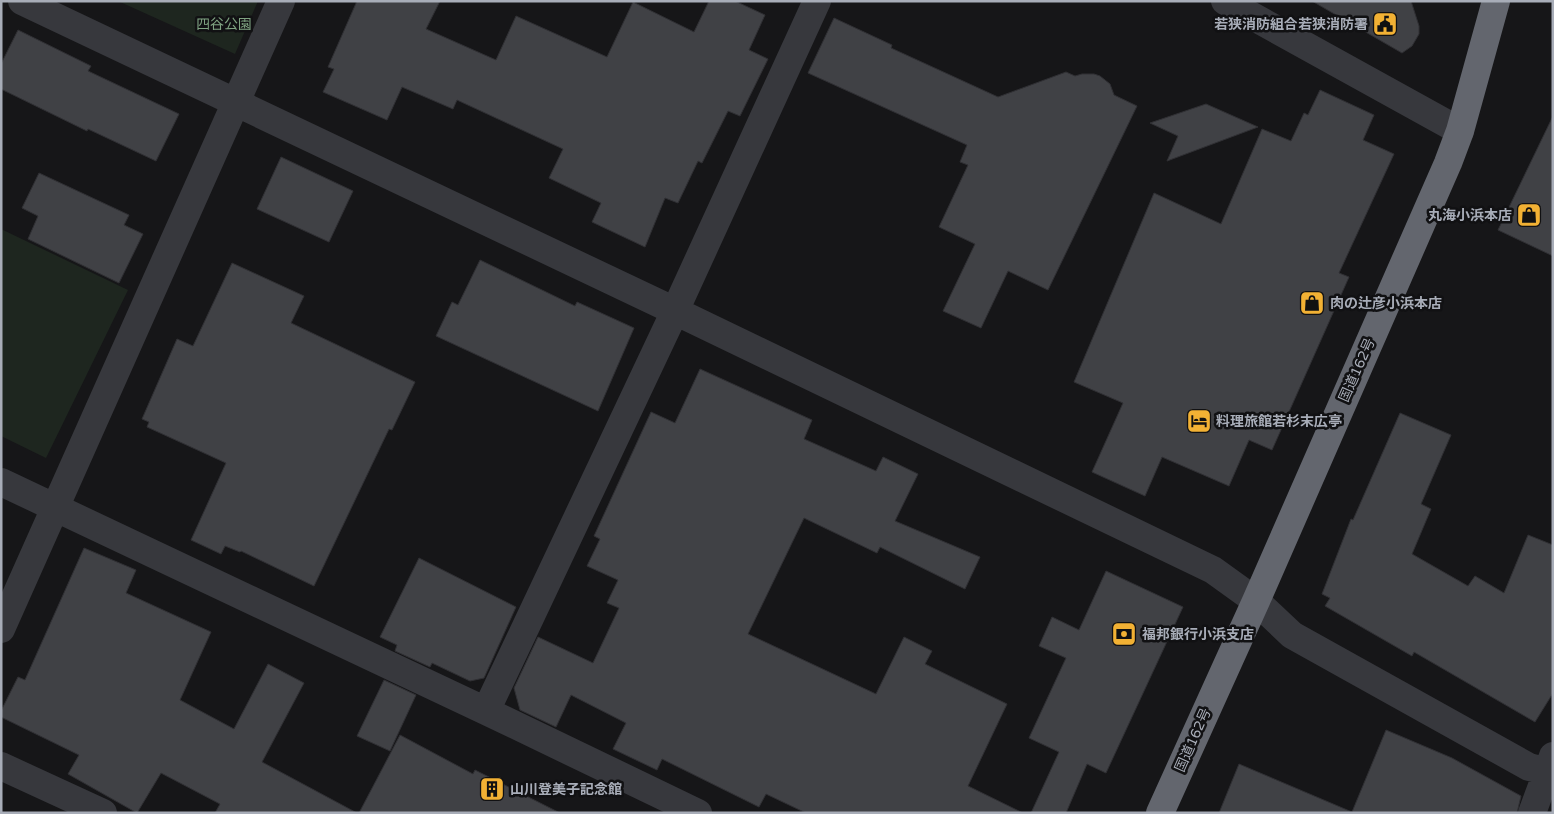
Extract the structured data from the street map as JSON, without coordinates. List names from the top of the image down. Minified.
{"streets":{"highway":["国道162号"]},"parks":["四谷公園"],"places":{"public building":["若狭消防組合若狭消防署"],"shop":["丸海小浜本店","肉の辻彦小浜本店"],"hotel":["料理旅館若杉末広亭"],"bank":["福邦銀行小浜支店"],"building":["山川登美子記念館"]}}
